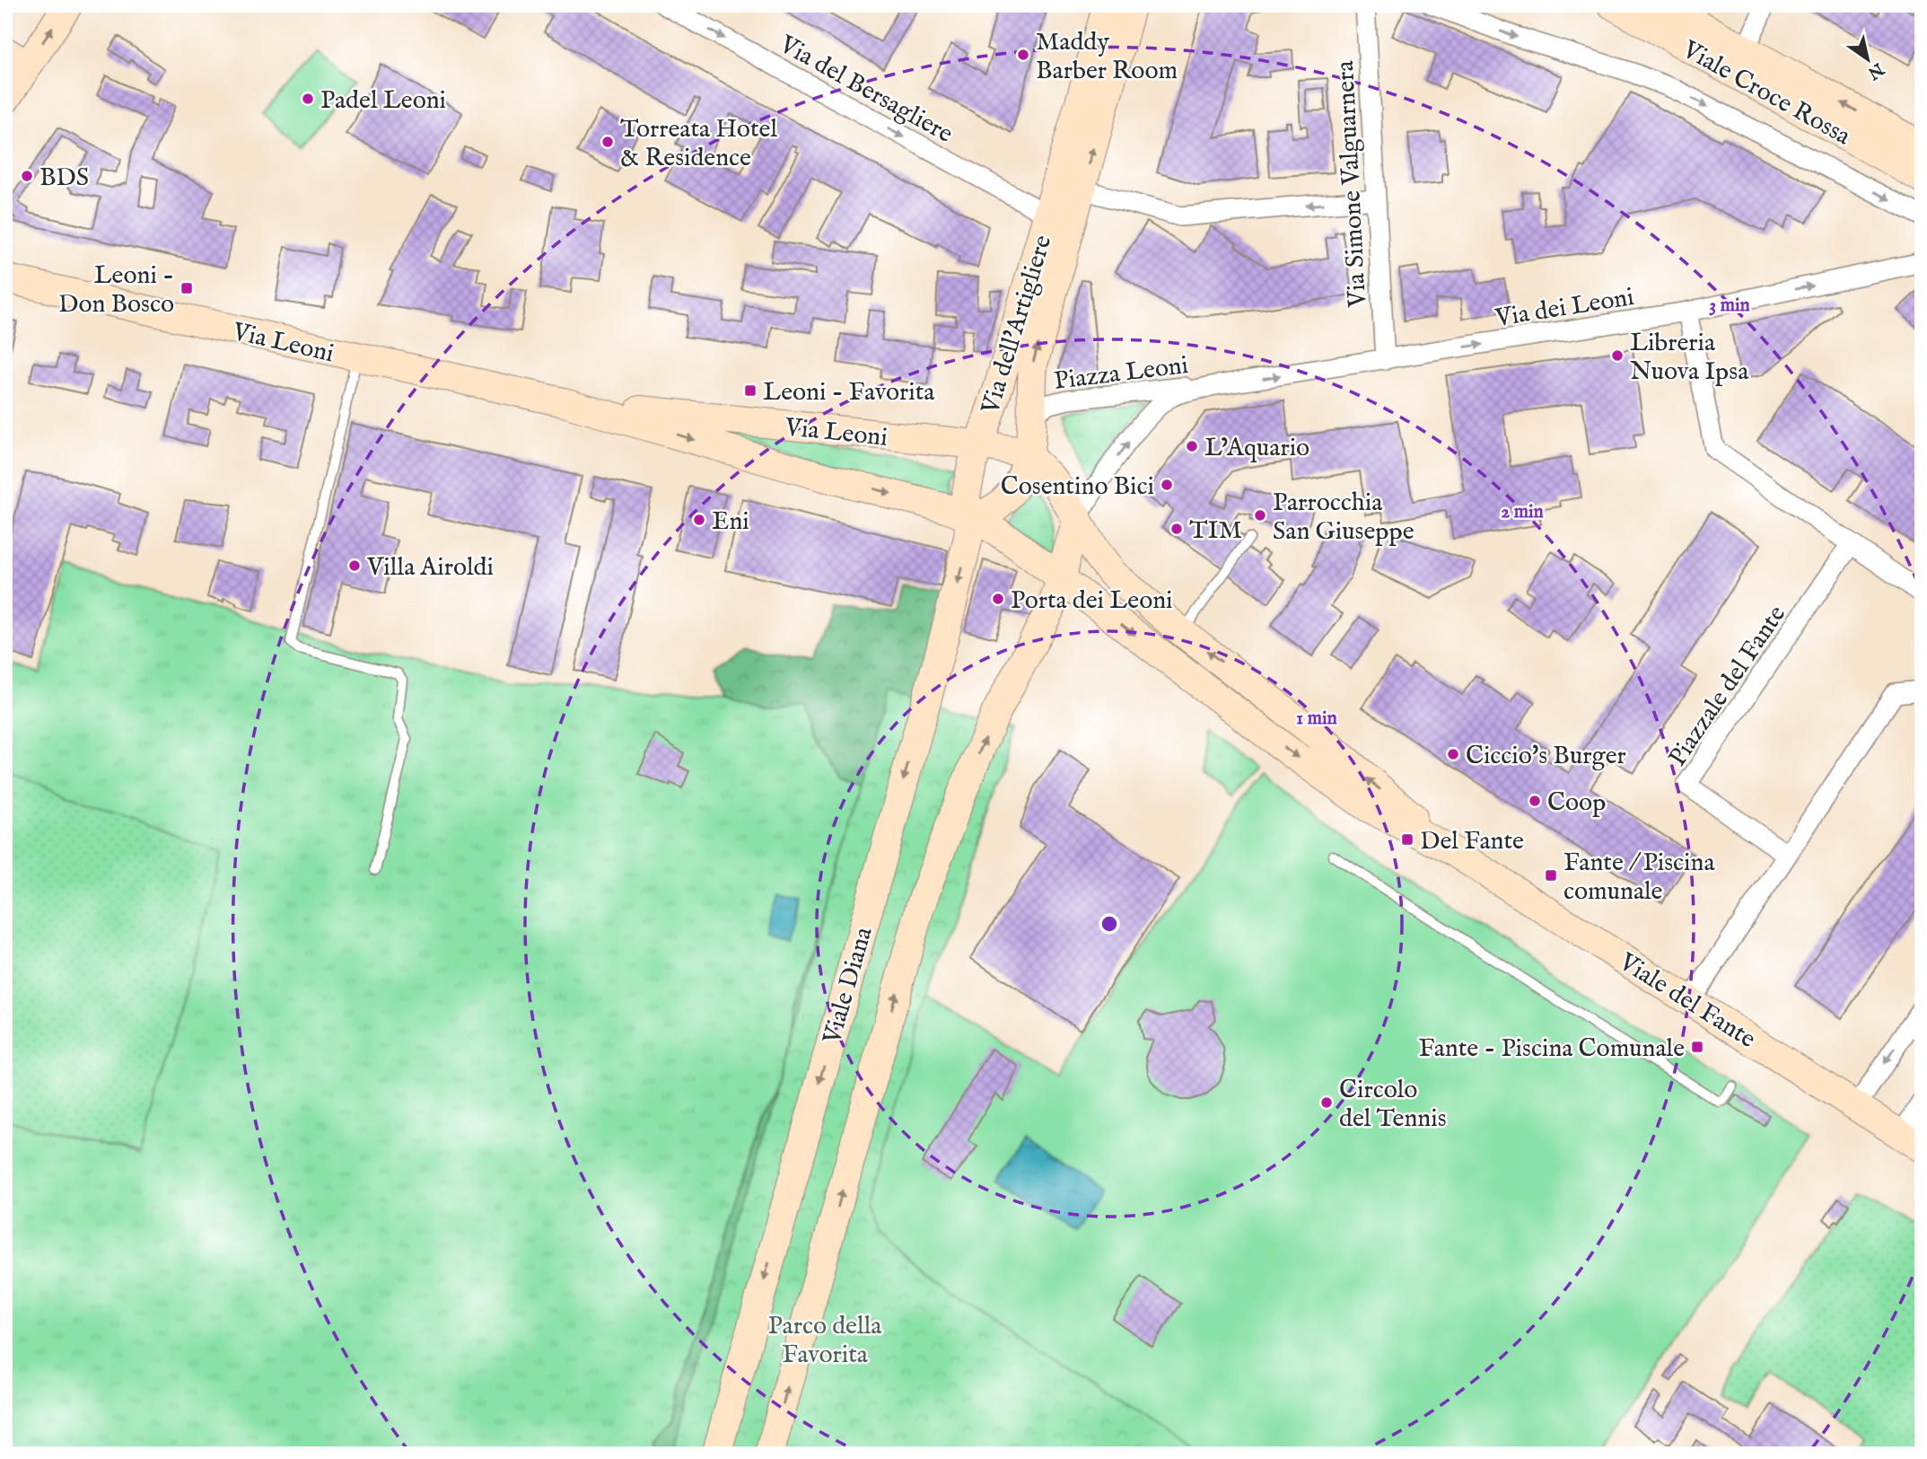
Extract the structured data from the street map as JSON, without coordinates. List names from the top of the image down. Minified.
{"streets":{"street":["Via del Bersagliere","Viale Croce Rossa","Via Simone Valguarnera","Via dei Leoni","Via dell'Artigliere","Via Leoni","Piazza Leoni","Piazzale del Fante","Viale Diana","Viale del Fante"]},"crossings":[["Via del Bersagliere","Via dell'Artigliere"],["Via Simone Valguarnera","Via dei Leoni"],["Via dei Leoni","Piazza Leoni"],["Via dell'Artigliere","Via Leoni"],["Via dell'Artigliere","Piazza Leoni"],["Via dell'Artigliere","Viale Diana"],["Via Leoni","Viale Diana"],["Via Leoni","Viale del Fante"],["Piazza Leoni","Viale Diana"],["Piazza Leoni","Viale del Fante"],["Viale Diana","Viale del Fante"]],"one_way":["Via del Bersagliere","Via dei Leoni"],"parks":["Parco della Favorita"],"places":{"other":["Maddy Barber Room","Padel Leoni","Torreata Hotel & Residence","BDS","Libreria Nuova Ipsa","L’Aquario","Cosentino Bici","Parrocchia San Giuseppe","Eni","TIM","Villa Airoldi","Porta dei Leoni","Ciccio's Burger","Coop","Circolo del Tennis"],"transit":["Leoni - Don Bosco","Leoni - Favorita","Del Fante","Fante / Piscina comunale","Fante - Piscina Comunale"]},"north":"bottom right","rings":["3 min","2 min","1 min"]}
